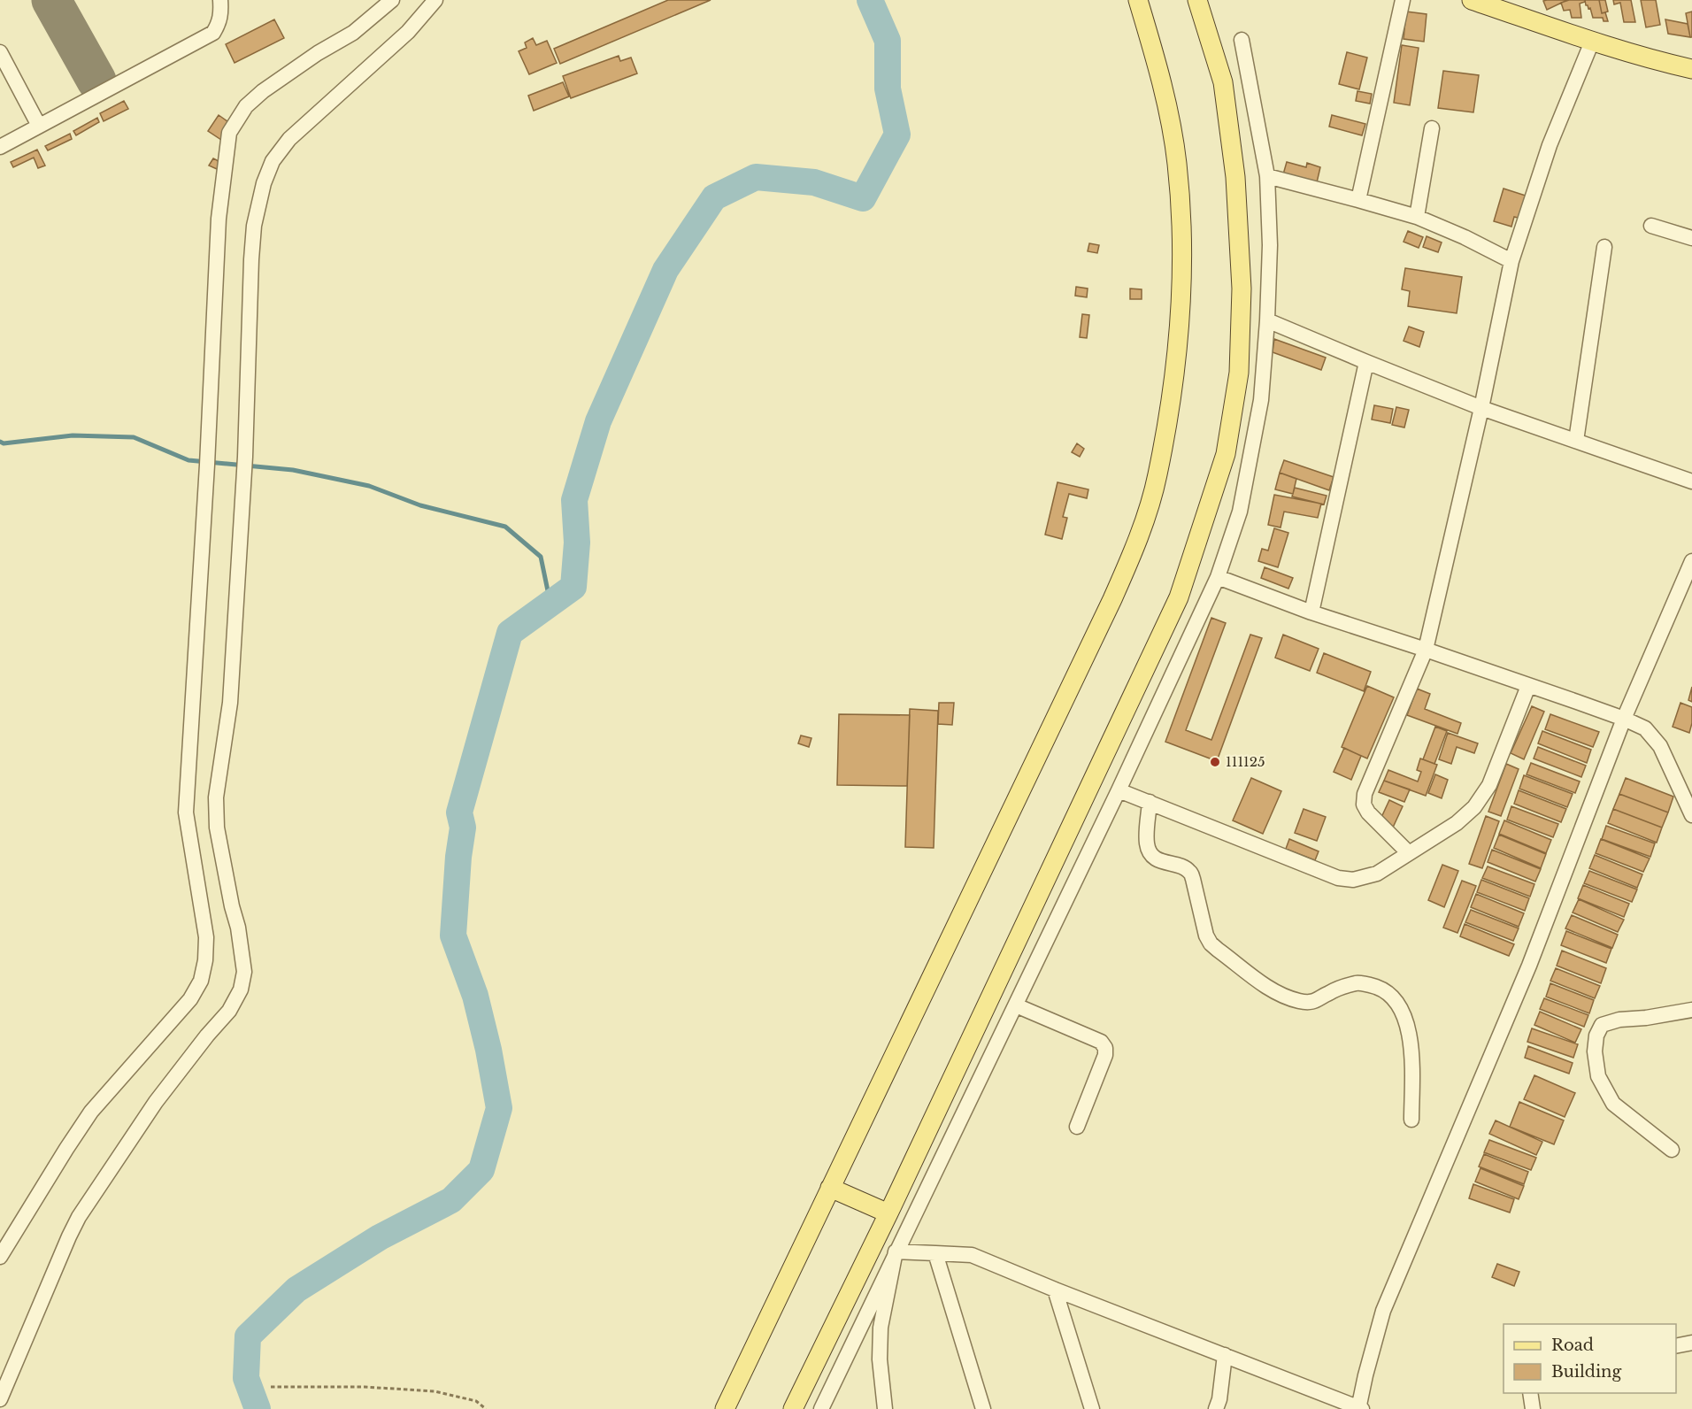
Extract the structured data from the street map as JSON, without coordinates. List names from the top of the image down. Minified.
{"places":["111125"],"legend":["Road","Building"]}
